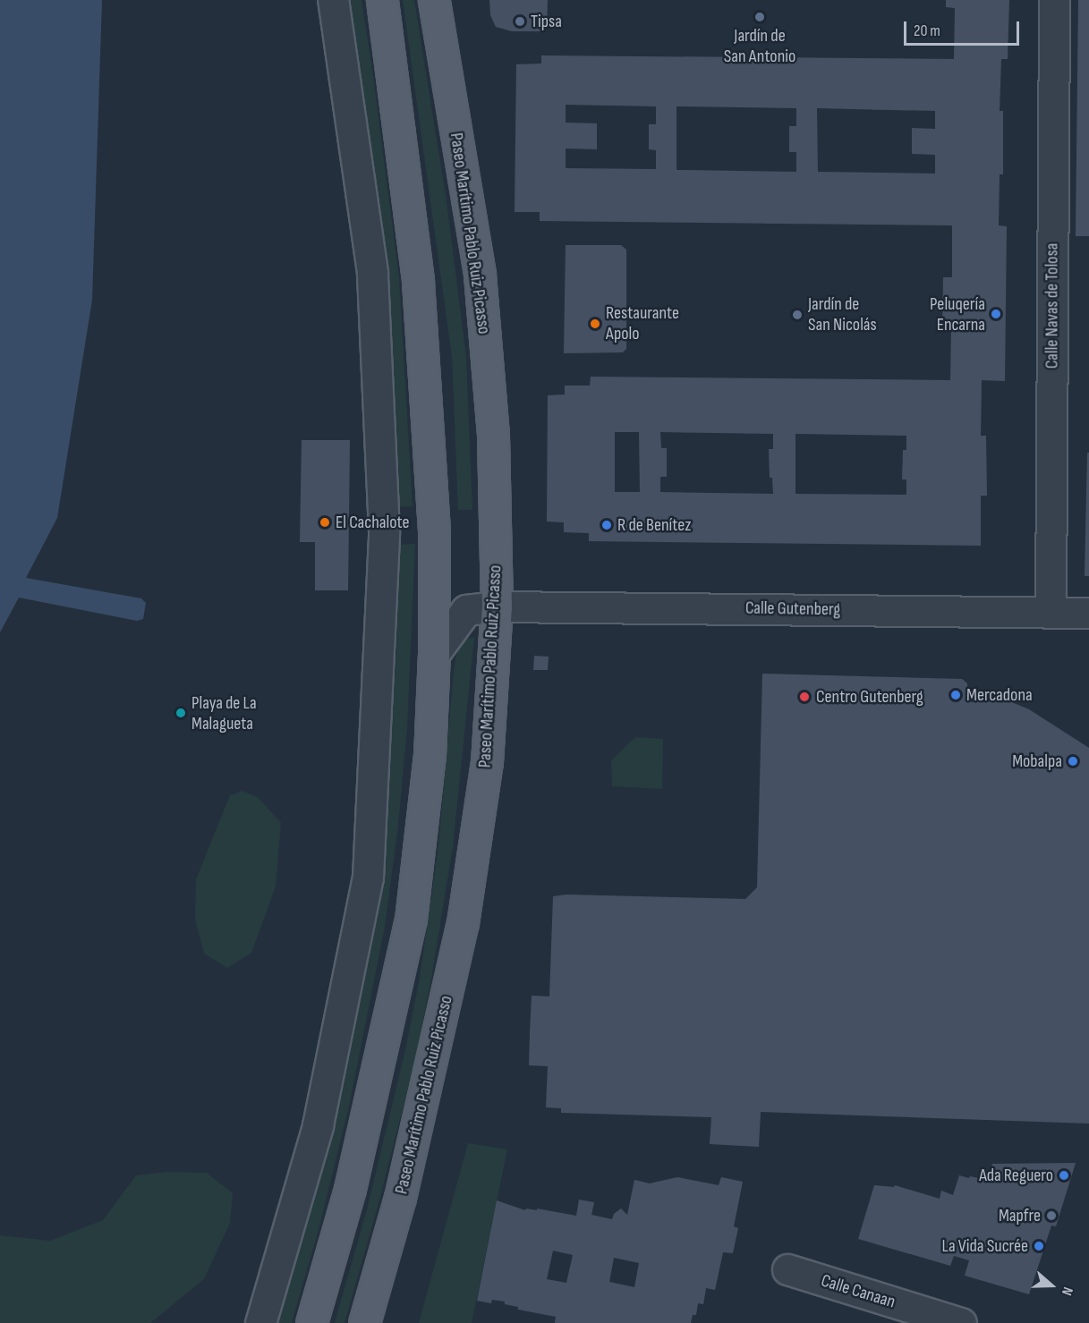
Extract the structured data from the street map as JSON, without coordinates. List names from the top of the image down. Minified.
{"streets":{"main road":["Paseo Marítimo Pablo Ruiz Picasso"],"street":["Calle Navas de Tolosa","Calle Gutenberg","Calle Canaan"]},"crossings":[["Paseo Marítimo Pablo Ruiz Picasso","Calle Gutenberg"],["Calle Navas de Tolosa","Calle Gutenberg"]],"places":["Jardín de San Antonio","Tipsa","Peluqería Encarna","Jardín de San Nicolás","Restaurante Apolo","El Cachalote","R de Benítez","Mercadona","Centro Gutenberg","Playa de La Malagueta","Mobalpa","Ada Reguero","Mapfre","La Vida Sucrée"],"scale_bar":"20 m","north":"right"}
